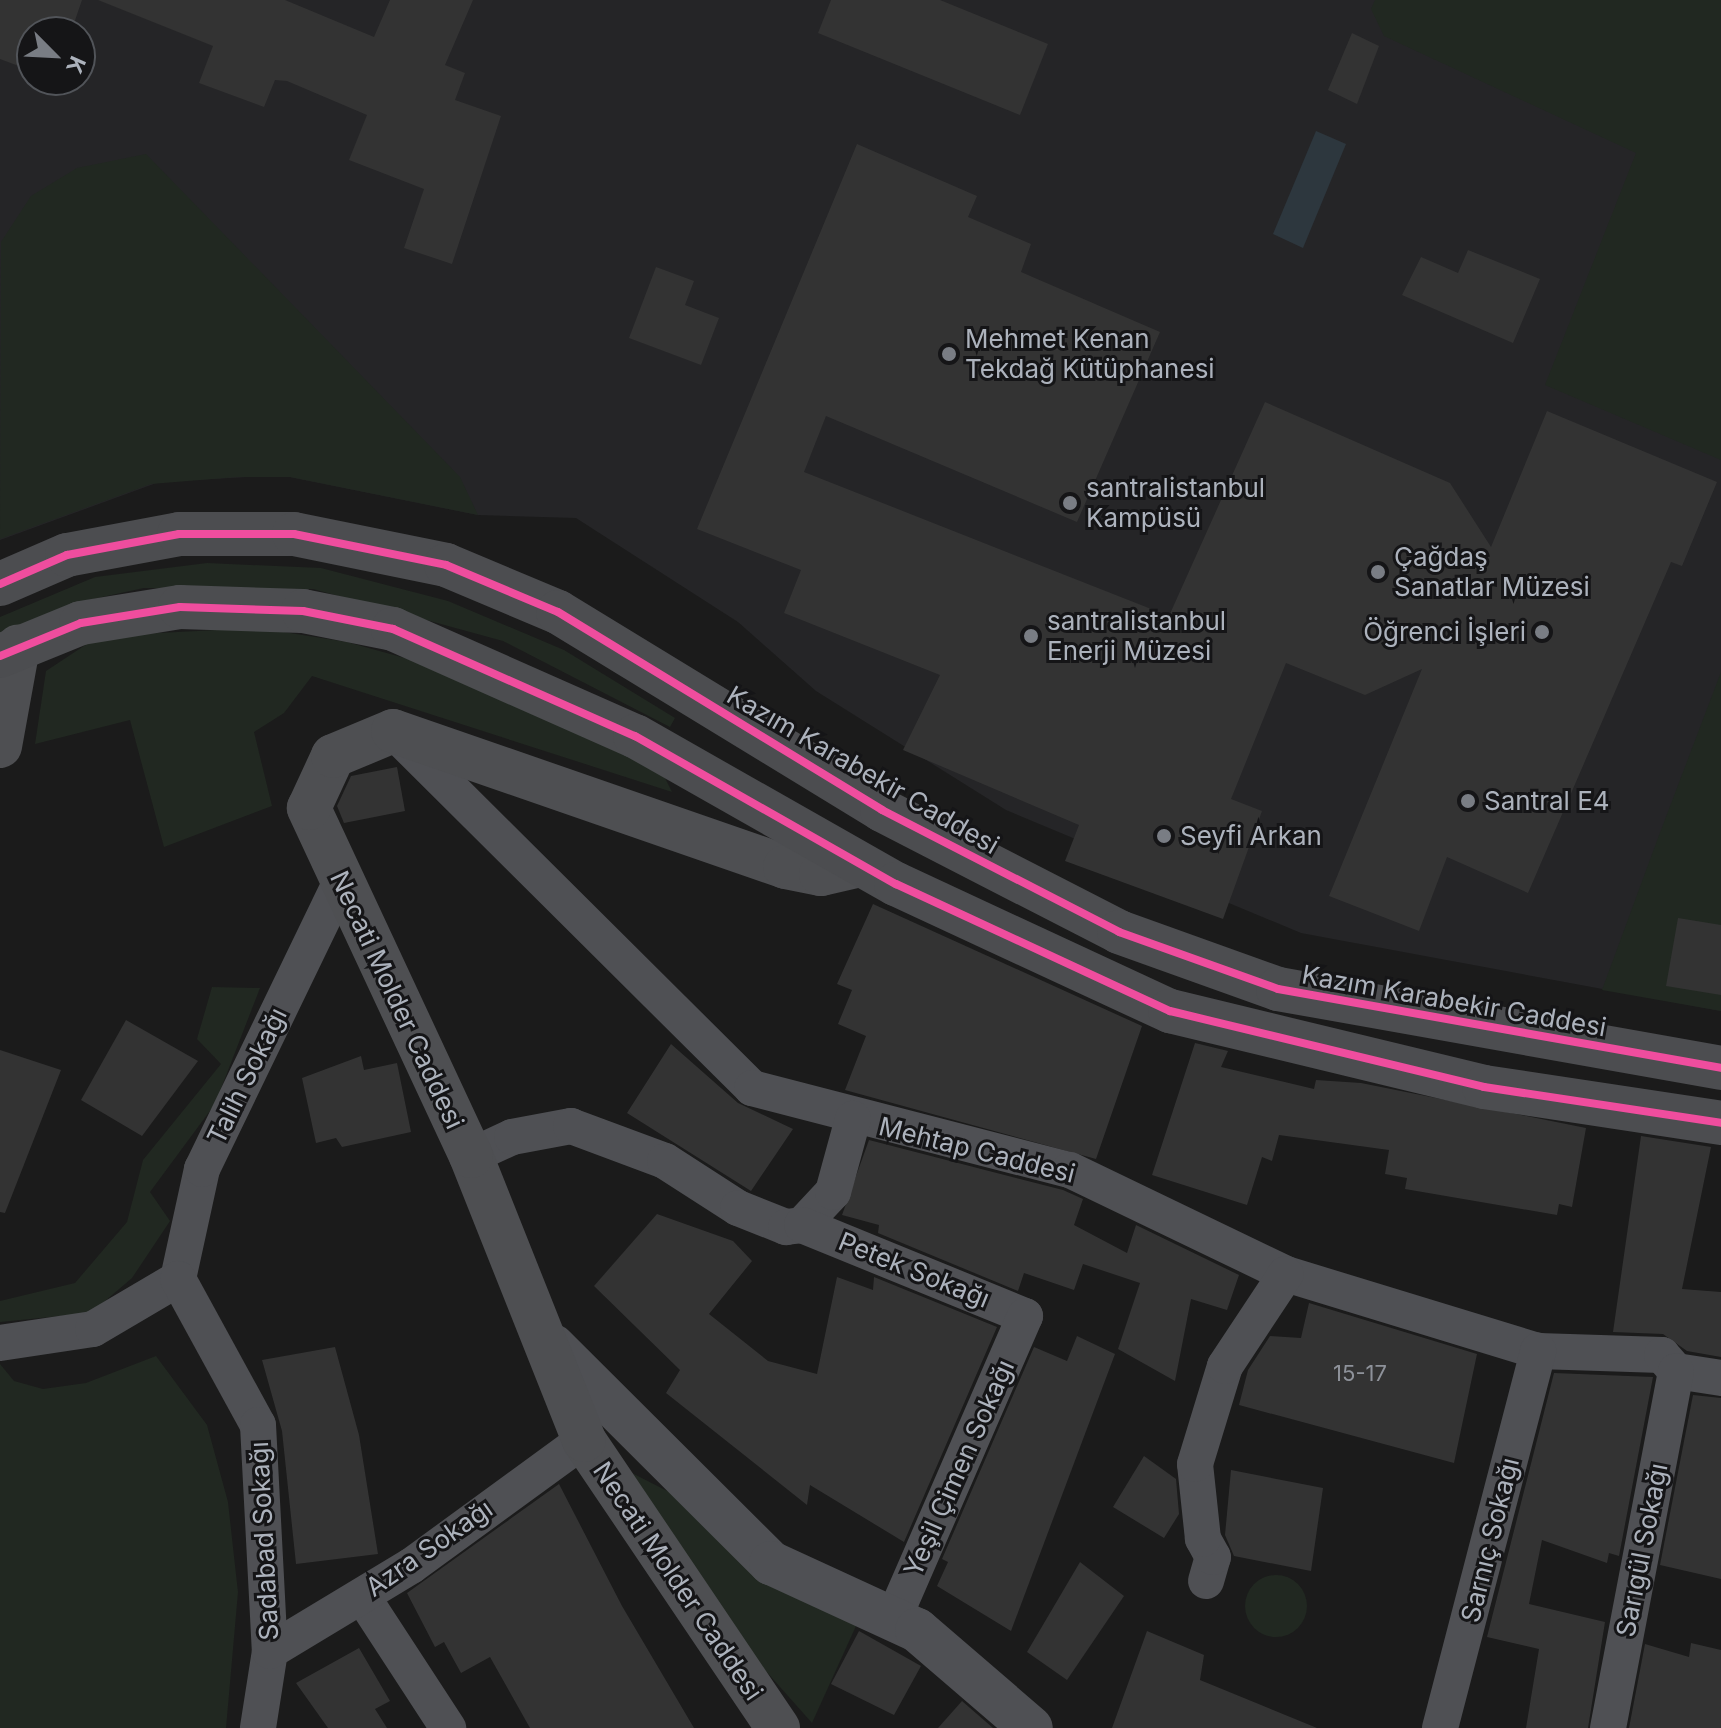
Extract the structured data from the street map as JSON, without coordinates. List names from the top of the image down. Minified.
{"streets":{"main road":["Kazım Karabekir Caddesi","Necati Molder Caddesi"],"street":["Talih Sokağı","Mehtap Caddesi","Petek Sokağı","Yeşil Çimen Sokağı","Sarnıç Sokağı","Sadabad Sokağı","Azra Sokağı","Sarıgül Sokağı"]},"crossings":[["Necati Molder Caddesi","Talih Sokağı"],["Necati Molder Caddesi","Mehtap Caddesi"],["Necati Molder Caddesi","Petek Sokağı"],["Necati Molder Caddesi","Azra Sokağı"],["Talih Sokağı","Sadabad Sokağı"],["Mehtap Caddesi","Sarnıç Sokağı"],["Mehtap Caddesi","Sarıgül Sokağı"],["Petek Sokağı","Yeşil Çimen Sokağı"],["Sadabad Sokağı","Azra Sokağı"]],"places":["Mehmet Kenan Tekdağ Kütüphanesi","santralistanbul Kampüsü","Çağdaş Sanatlar Müzesi","Öğrenci İşleri","santralistanbul Enerji Müzesi","Santral E4","Seyfi Arkan"],"house_numbers":["15-17"],"north":"bottom right"}
